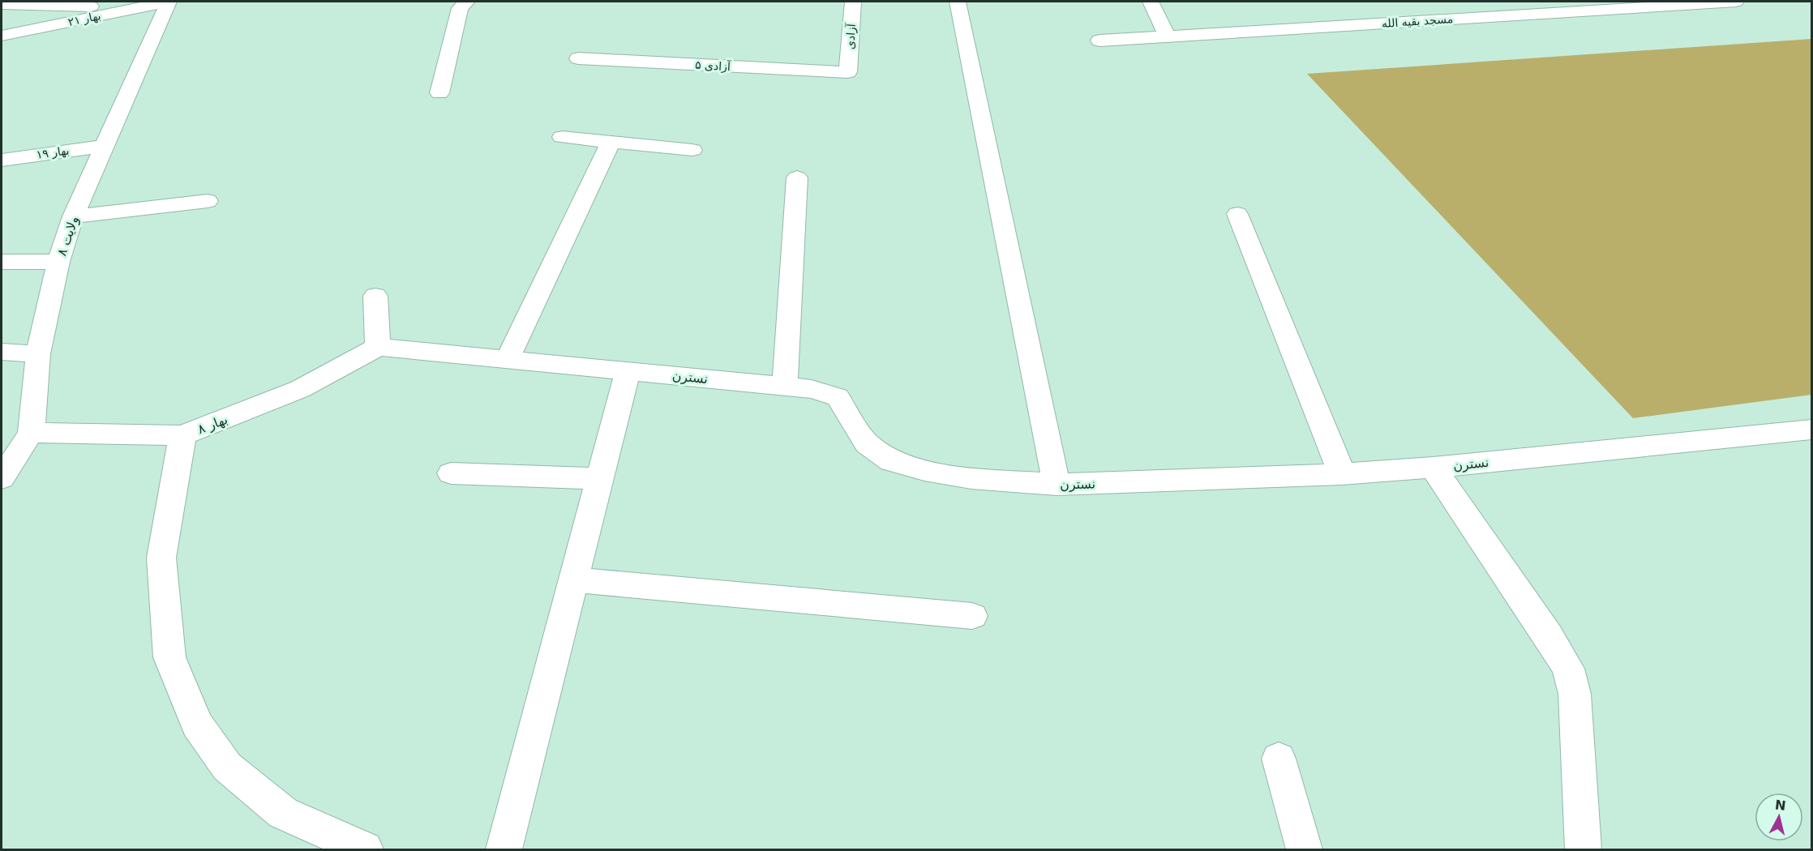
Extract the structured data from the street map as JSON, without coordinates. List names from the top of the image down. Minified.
{"streets":{"street":["بهار ۲۱","مسجد بقیه الله","آزادی","آزادی ۵","بهار ۱۹","ولایت ۸","نسترن","بهار ۸"]},"crossings":[["بهار ۲۱","ولایت ۸"],["آزادی","آزادی ۵"],["بهار ۱۹","ولایت ۸"],["ولایت ۸","بهار ۸"],["نسترن","بهار ۸"]],"north":"top"}
